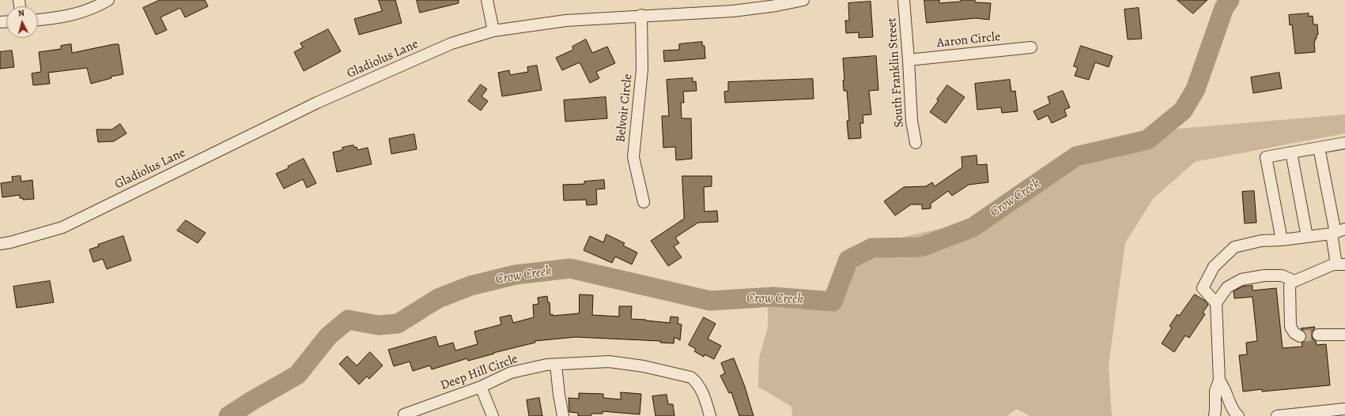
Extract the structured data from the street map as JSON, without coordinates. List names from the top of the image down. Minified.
{"streets":{"street":["Aaron Circle","Gladiolus Lane","South Franklin Street","Belvoir Circle","Deep Hill Circle"]},"crossings":[["Aaron Circle","South Franklin Street"],["Gladiolus Lane","Belvoir Circle"]],"water":["Crow Creek"],"north":"top"}
